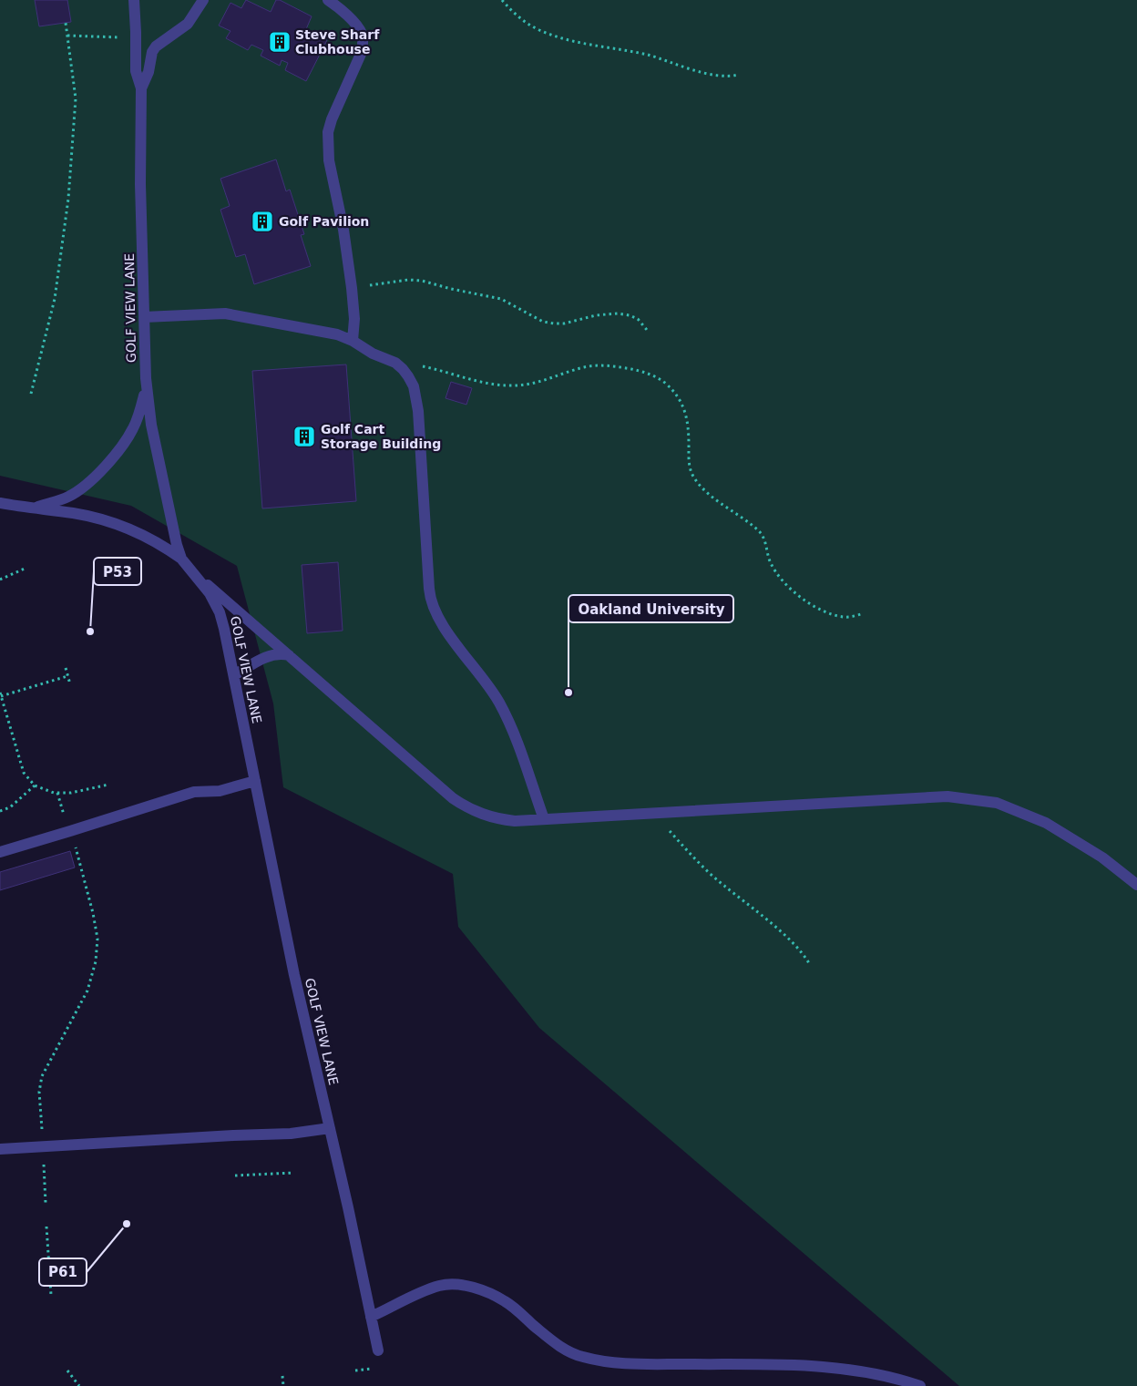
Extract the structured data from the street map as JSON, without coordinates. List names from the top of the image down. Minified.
{"streets":{"street":["GOLF VIEW LANE"]},"places":{"building":["Steve Sharf Clubhouse","Golf Pavilion","Golf Cart Storage Building"],"other":["P53","Oakland University","P61"]}}
